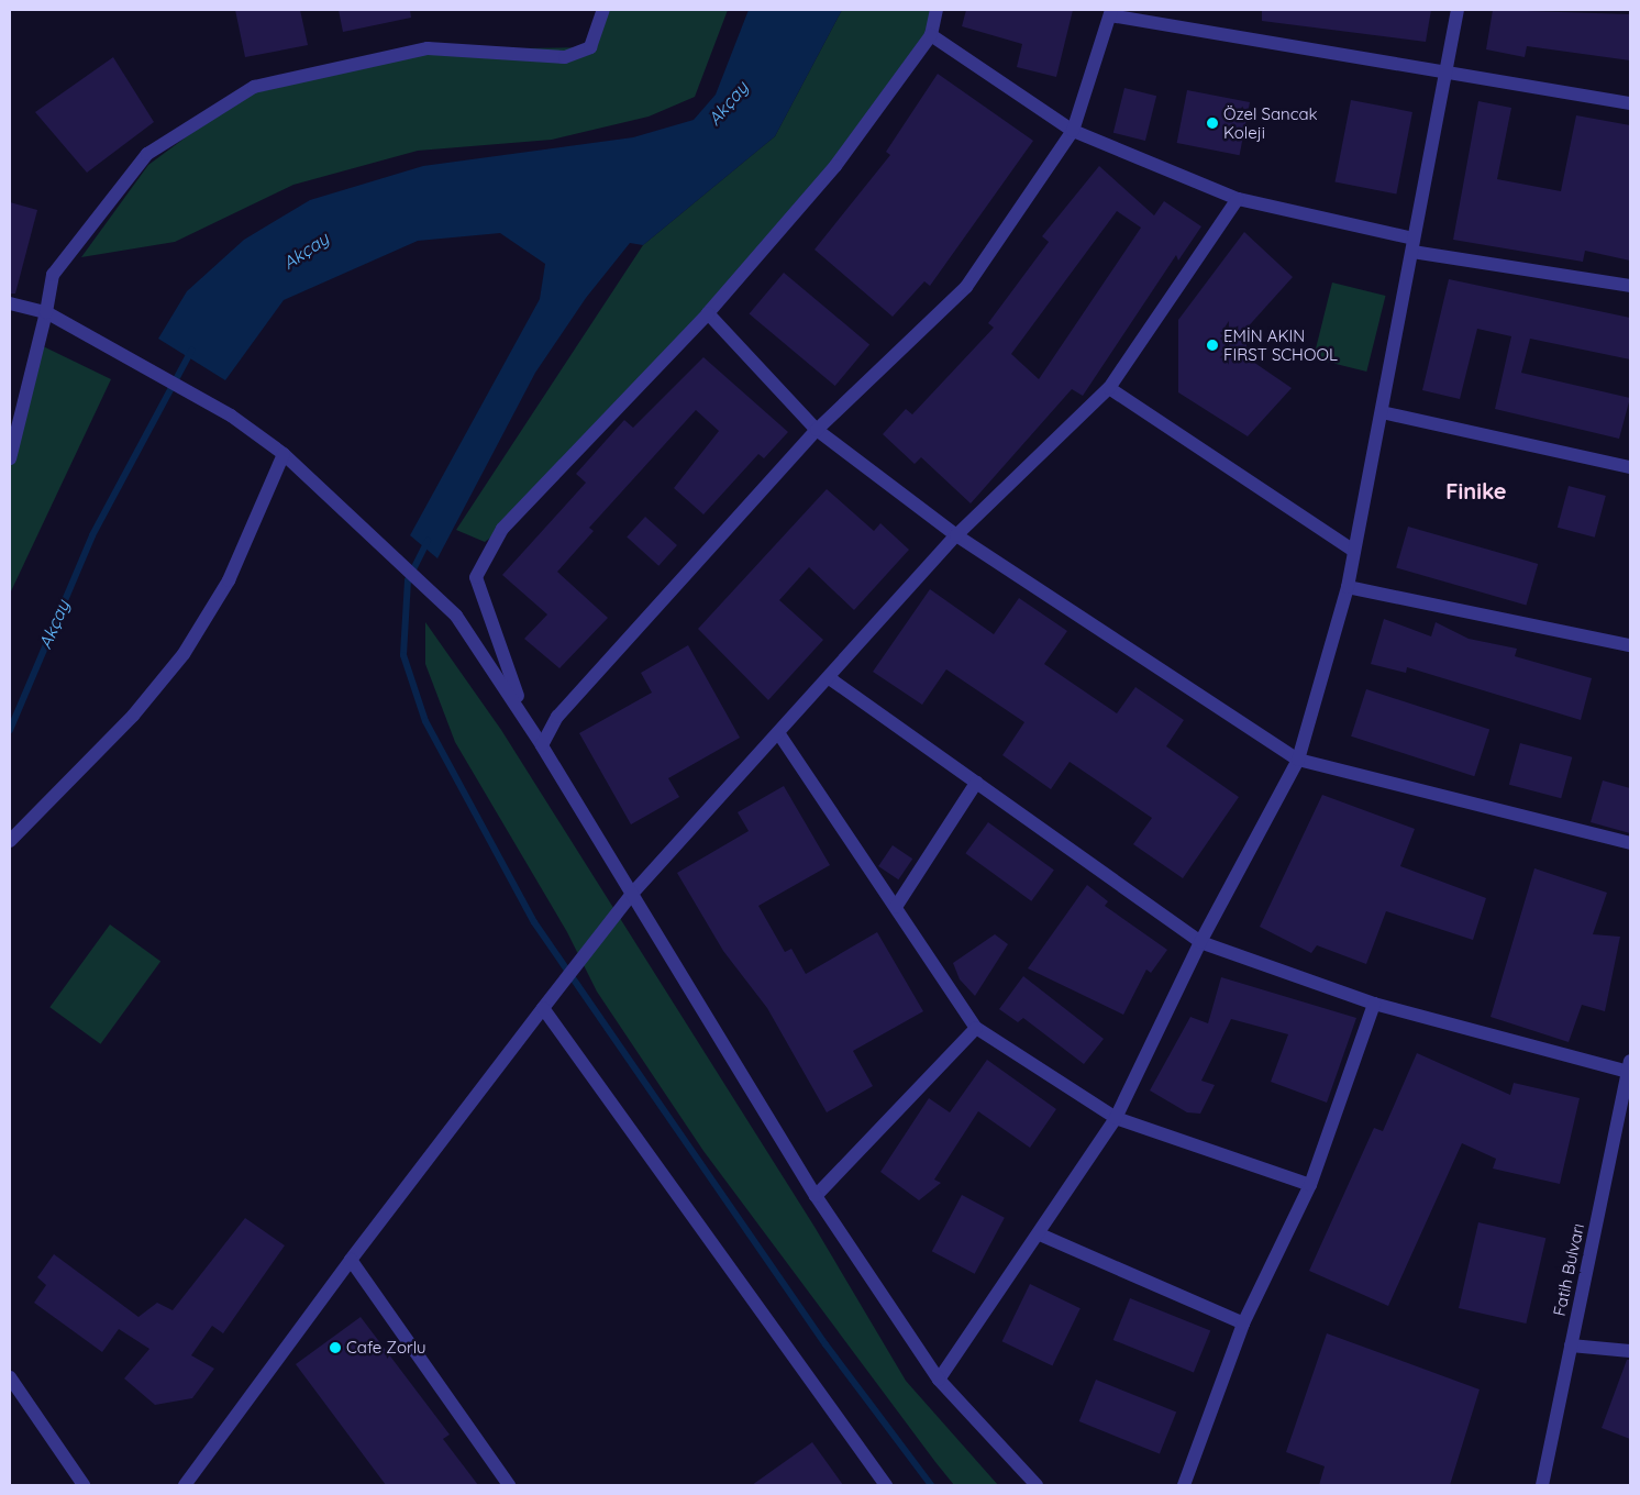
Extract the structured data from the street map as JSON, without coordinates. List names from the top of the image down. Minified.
{"streets":{"street":["Fatih Bulvarı"]},"districts":["Finike"],"water":["Akçay"],"places":["Özel Sancak Koleji","EMİN AKIN FIRST SCHOOL","Cafe Zorlu"]}
